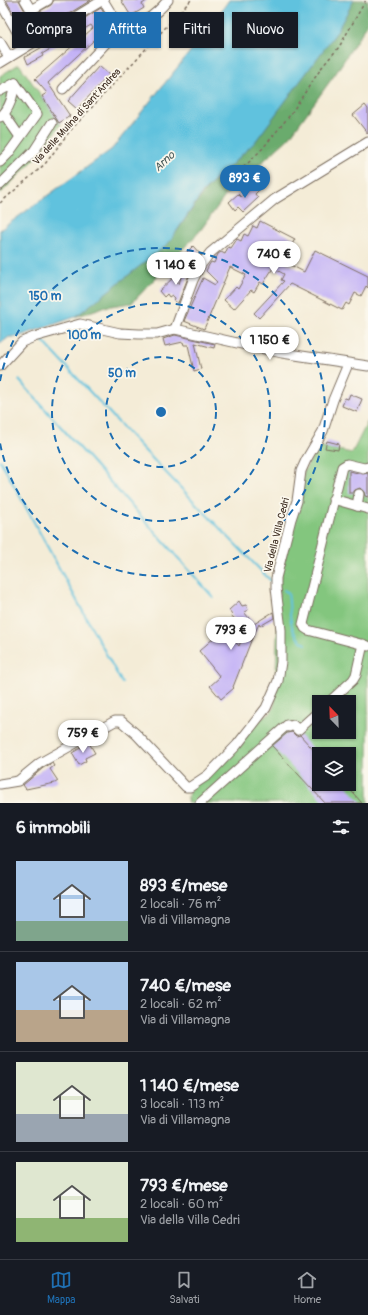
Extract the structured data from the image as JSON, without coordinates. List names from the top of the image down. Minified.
{"streets":{"street":["Via della Villa Cedri"],"path":["Via delle Mulina di Sant'Andrea"]},"water":["Arno"],"north":"top left","page":{"chip":["Compra","Affitta","Filtri","Nuovo"],"price":["893 €","740 €","1 140 €","1 150 €","793 €","759 €"],"heading":"6 immobili","list":[{"name":"893 €/mese","note":"2 locali · 76 m² · Via di Villamagna"},{"name":"740 €/mese","note":"2 locali · 62 m² · Via di Villamagna"},{"name":"1 140 €/mese","note":"3 locali · 113 m² · Via di Villamagna"},{"name":"793 €/mese","note":"2 locali · 60 m² · Via della Villa Cedri"}],"tabs":["Mappa","Salvati","Home"]},"rings":["150 m","100 m","50 m"]}
